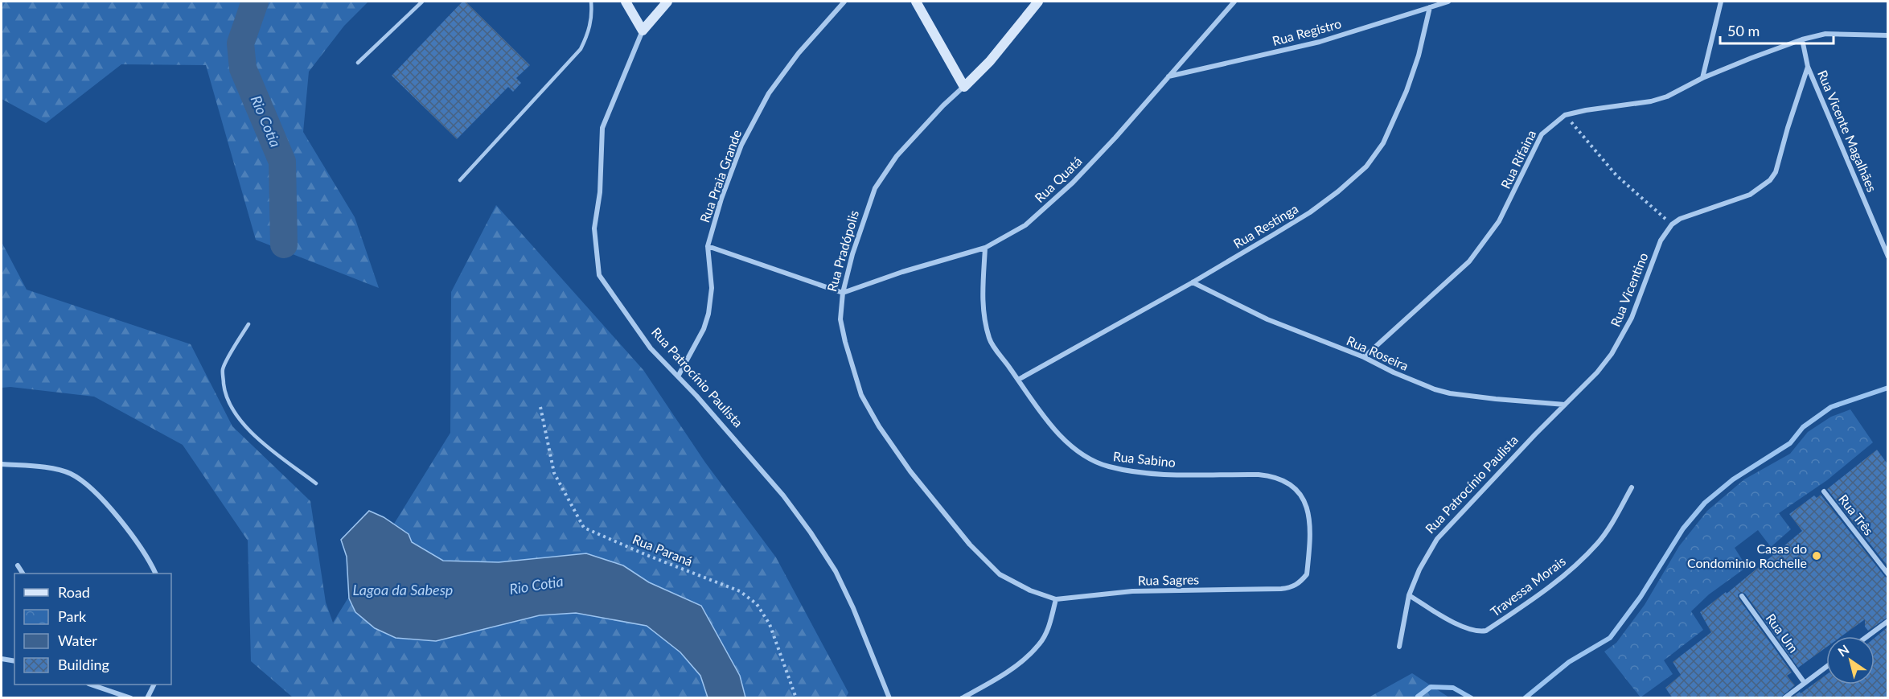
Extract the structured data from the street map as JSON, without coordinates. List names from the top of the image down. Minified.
{"streets":{"street":["Rua Registro","Rua Vicente Magalhães","Rua Rifaina","Rua Praia Grande","Rua Quatá","Rua Restinga","Rua Pradópolis","Rua Vicentino","Rua Roseira","Rua Patrocínio Paulista","Rua Sabino","Rua Três","Rua Sagres","Travessa Morais","Rua Um"],"path":["Rua Paraná"]},"crossings":[["Rua Registro","Rua Quatá"],["Rua Registro","Rua Restinga"],["Rua Rifaina","Rua Roseira"],["Rua Praia Grande","Rua Patrocínio Paulista"],["Rua Quatá","Rua Pradópolis"],["Rua Quatá","Rua Sabino"],["Rua Restinga","Rua Roseira"],["Rua Restinga","Rua Sabino"],["Rua Pradópolis","Rua Sagres"],["Rua Vicentino","Rua Roseira"],["Rua Vicentino","Rua Patrocínio Paulista"],["Rua Roseira","Rua Patrocínio Paulista"],["Rua Patrocínio Paulista","Travessa Morais"],["Rua Sabino","Rua Sagres"]],"water":["Rio Cotia","Lagoa da Sabesp"],"places":["Casas do Condominio Rochelle"],"legend":["Road","Park","Water","Building"],"scale_bar":"50 m","north":"top left"}
